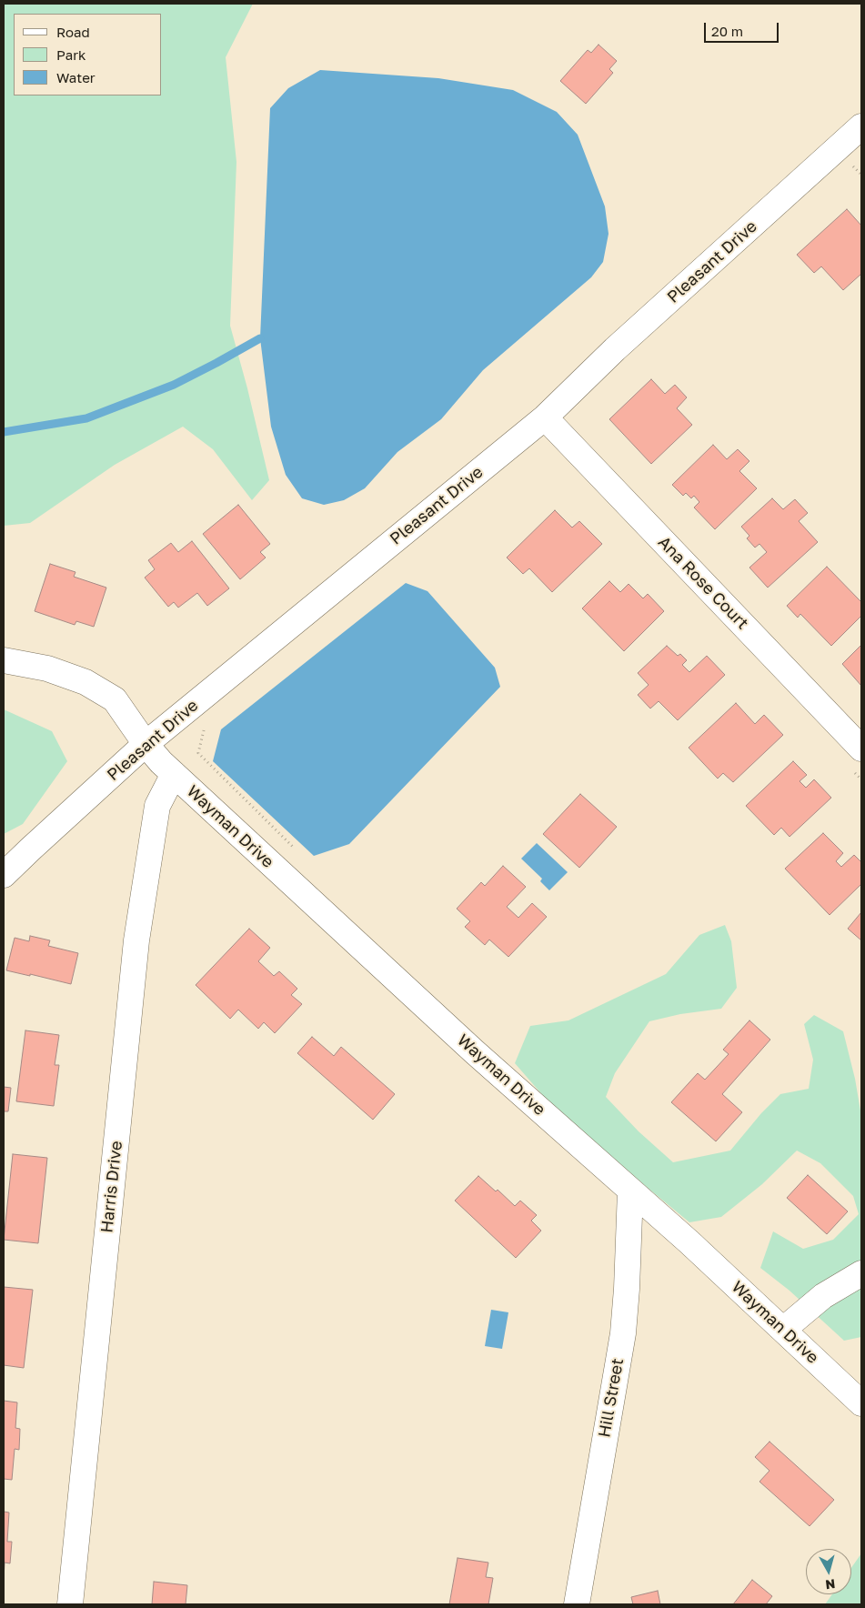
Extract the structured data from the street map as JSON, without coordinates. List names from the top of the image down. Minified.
{"streets":{"street":["Pleasant Drive","Ana Rose Court","Wayman Drive","Harris Drive","Hill Street"]},"crossings":[["Pleasant Drive","Ana Rose Court"],["Pleasant Drive","Wayman Drive"],["Wayman Drive","Harris Drive"],["Wayman Drive","Hill Street"]],"legend":["Road","Park","Water"],"scale_bar":"20 m","north":"bottom"}
